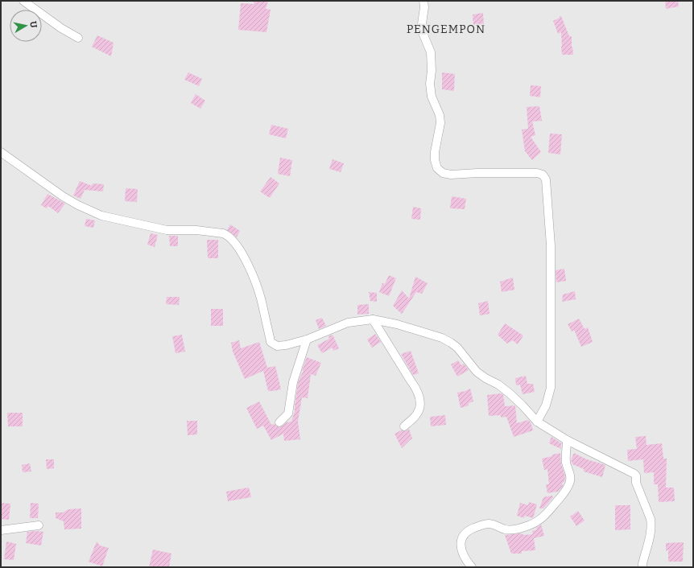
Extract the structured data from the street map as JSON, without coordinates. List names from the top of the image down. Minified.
{"districts":["PENGEMPON"],"north":"right"}
